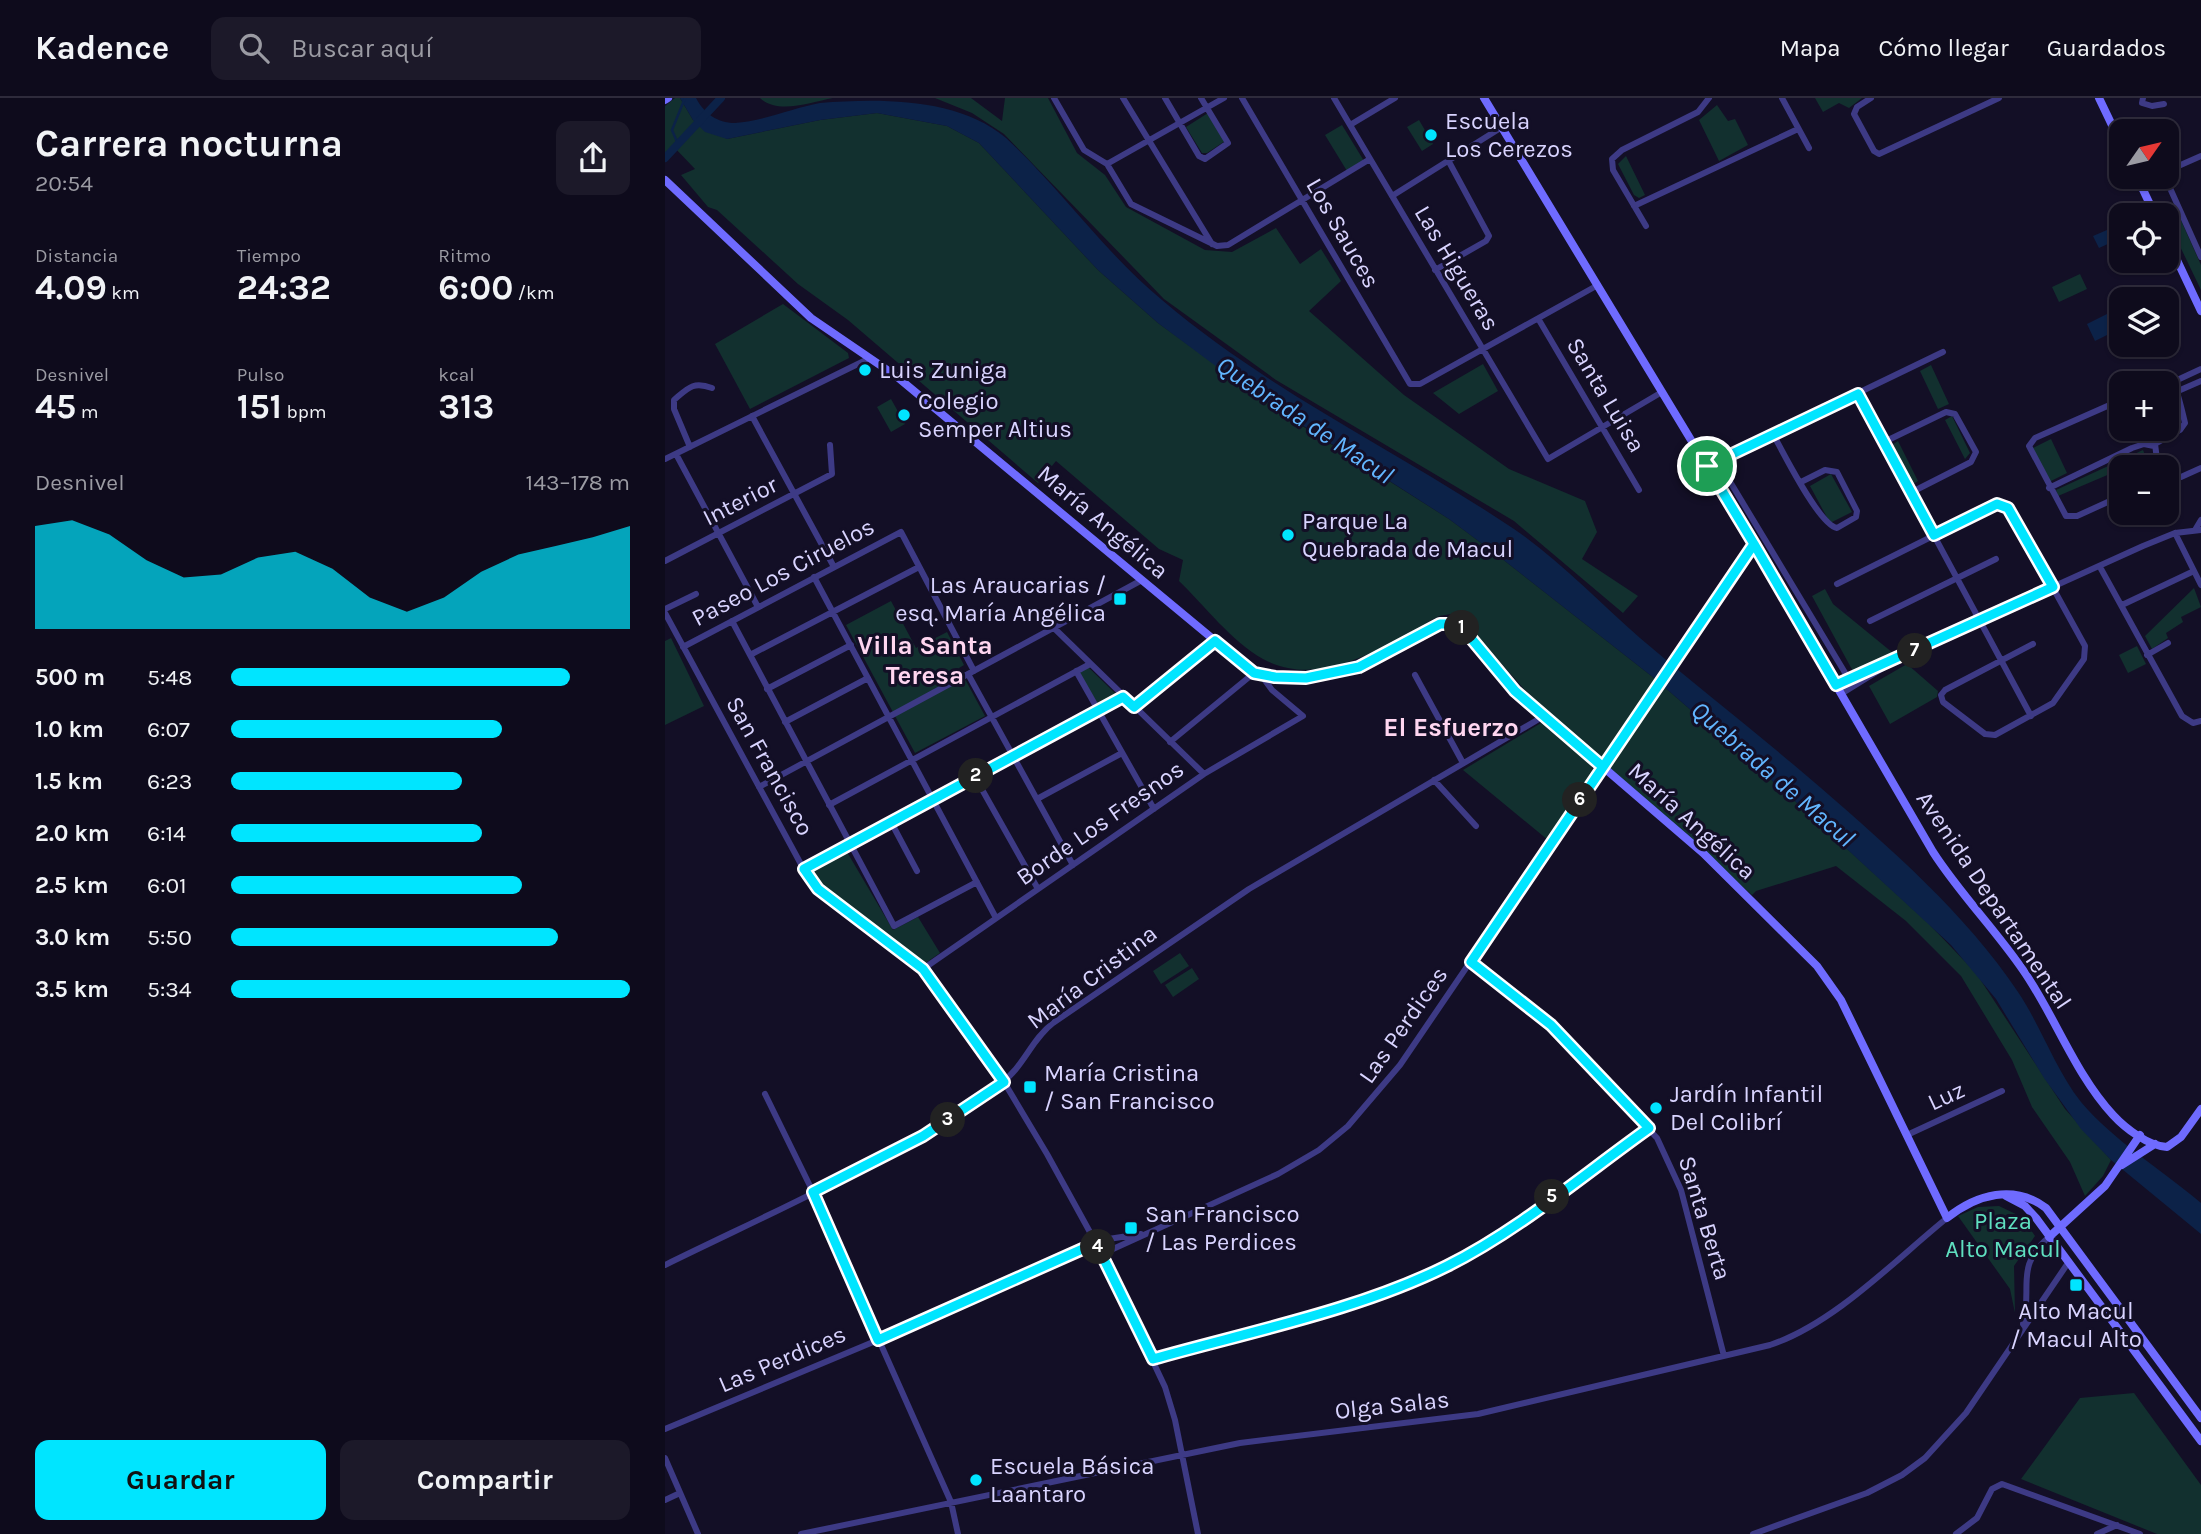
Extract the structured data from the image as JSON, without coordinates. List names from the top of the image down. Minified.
{"streets":{"street":["Los Sauces","Las Higueras","Santa Luisa","Interior","María Angélica","Paseo Los Ciruelos","San Francisco","Borde Los Fresnos","Avenida Departamental","María Cristina","Las Perdices","Luz","Santa Berta","Olga Salas"]},"crossings":[["Los Sauces","Las Higueras"],["Las Higueras","Santa Luisa"],["María Angélica","Borde Los Fresnos"],["María Angélica","María Cristina"],["María Angélica","Las Perdices"],["María Angélica","Luz"],["María Angélica","Olga Salas"],["Paseo Los Ciruelos","San Francisco"],["San Francisco","Borde Los Fresnos"],["San Francisco","María Cristina"],["San Francisco","Las Perdices"],["San Francisco","Olga Salas"],["Avenida Departamental","Las Perdices"],["Las Perdices","Santa Berta"],["Santa Berta","Olga Salas"]],"districts":["Villa Santa Teresa","El Esfuerzo"],"water":["Quebrada de Macul"],"parks":["Plaza Alto Macul"],"places":{"other":["Escuela Los Cerezos","Luis Zuniga","Colegio Semper Altius","Parque La Quebrada de Macul","Jardín Infantil Del Colibrí","Escuela Básica Laantaro"],"transit":["Las Araucarias / esq. María Angélica","María Cristina / San Francisco","San Francisco / Las Perdices","Alto Macul / Macul Alto"]},"north":"top right","page":{"header":"Kadence","search":"Buscar aquí","nav":["Mapa","Cómo llegar","Guardados"],"heading":["Carrera nocturna","20:54"],"map_buttons":["+","−"],"stats":[["Distancia","4.09 km"],["Tiempo","24:32"],["Ritmo","6:00 /km"],["Desnivel","45 m"],["Pulso","151 bpm"],["kcal","313"]],"chart":["Desnivel","143–178 m"],"pins":["1","7","2","6","3","5","4"],"list":[{"name":"500 m","note":"5:48"},{"name":"1.0 km","note":"6:07"},{"name":"1.5 km","note":"6:23"},{"name":"2.0 km","note":"6:14"},{"name":"2.5 km","note":"6:01"},{"name":"3.0 km","note":"5:50"},{"name":"3.5 km","note":"5:34"}],"buttons":["Guardar","Compartir"]}}
